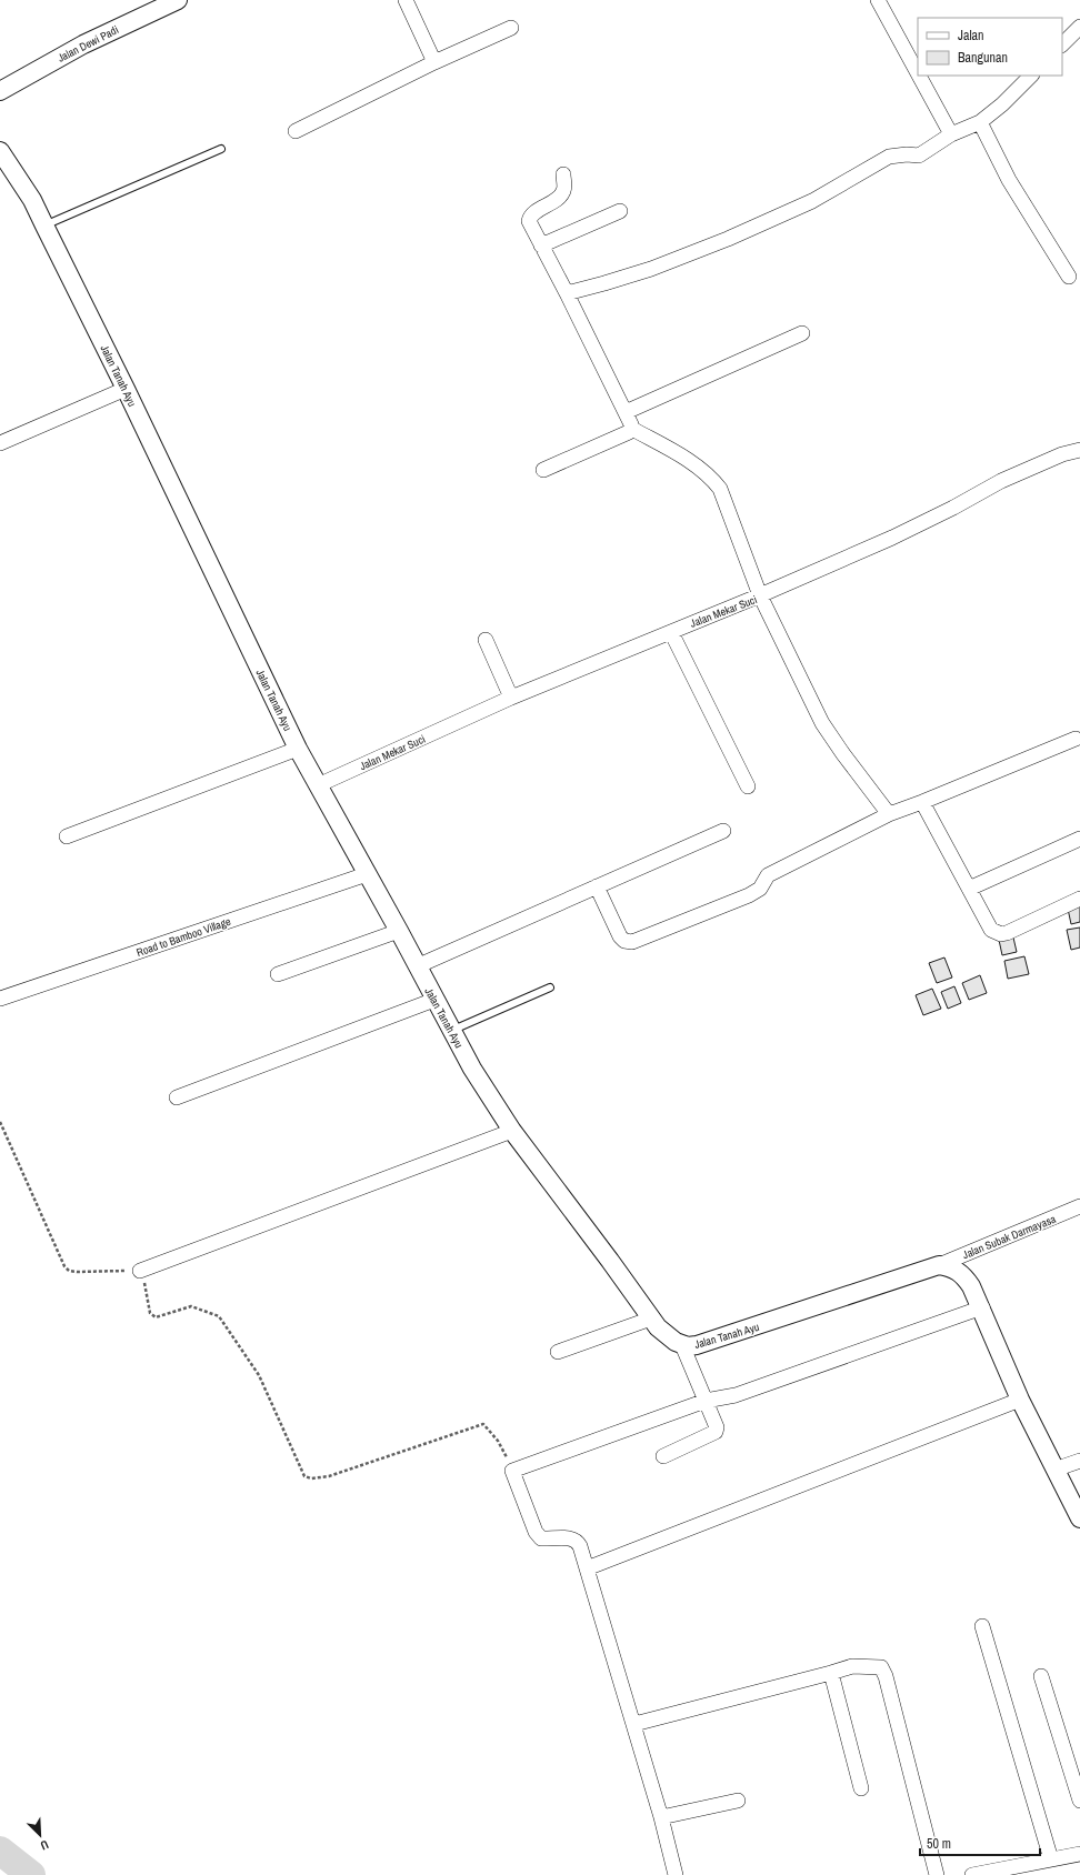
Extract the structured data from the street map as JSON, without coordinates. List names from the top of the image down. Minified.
{"streets":{"street":["Jalan Dewi Padi","Jalan Tanah Ayu","Jalan Mekar Suci","Road to Bamboo Village","Jalan Subak Darmayasa"]},"crossings":[["Jalan Tanah Ayu","Jalan Mekar Suci"],["Jalan Tanah Ayu","Road to Bamboo Village"],["Jalan Tanah Ayu","Jalan Subak Darmayasa"]],"legend":["Jalan","Bangunan"],"scale_bar":"50 m","north":"bottom right"}
